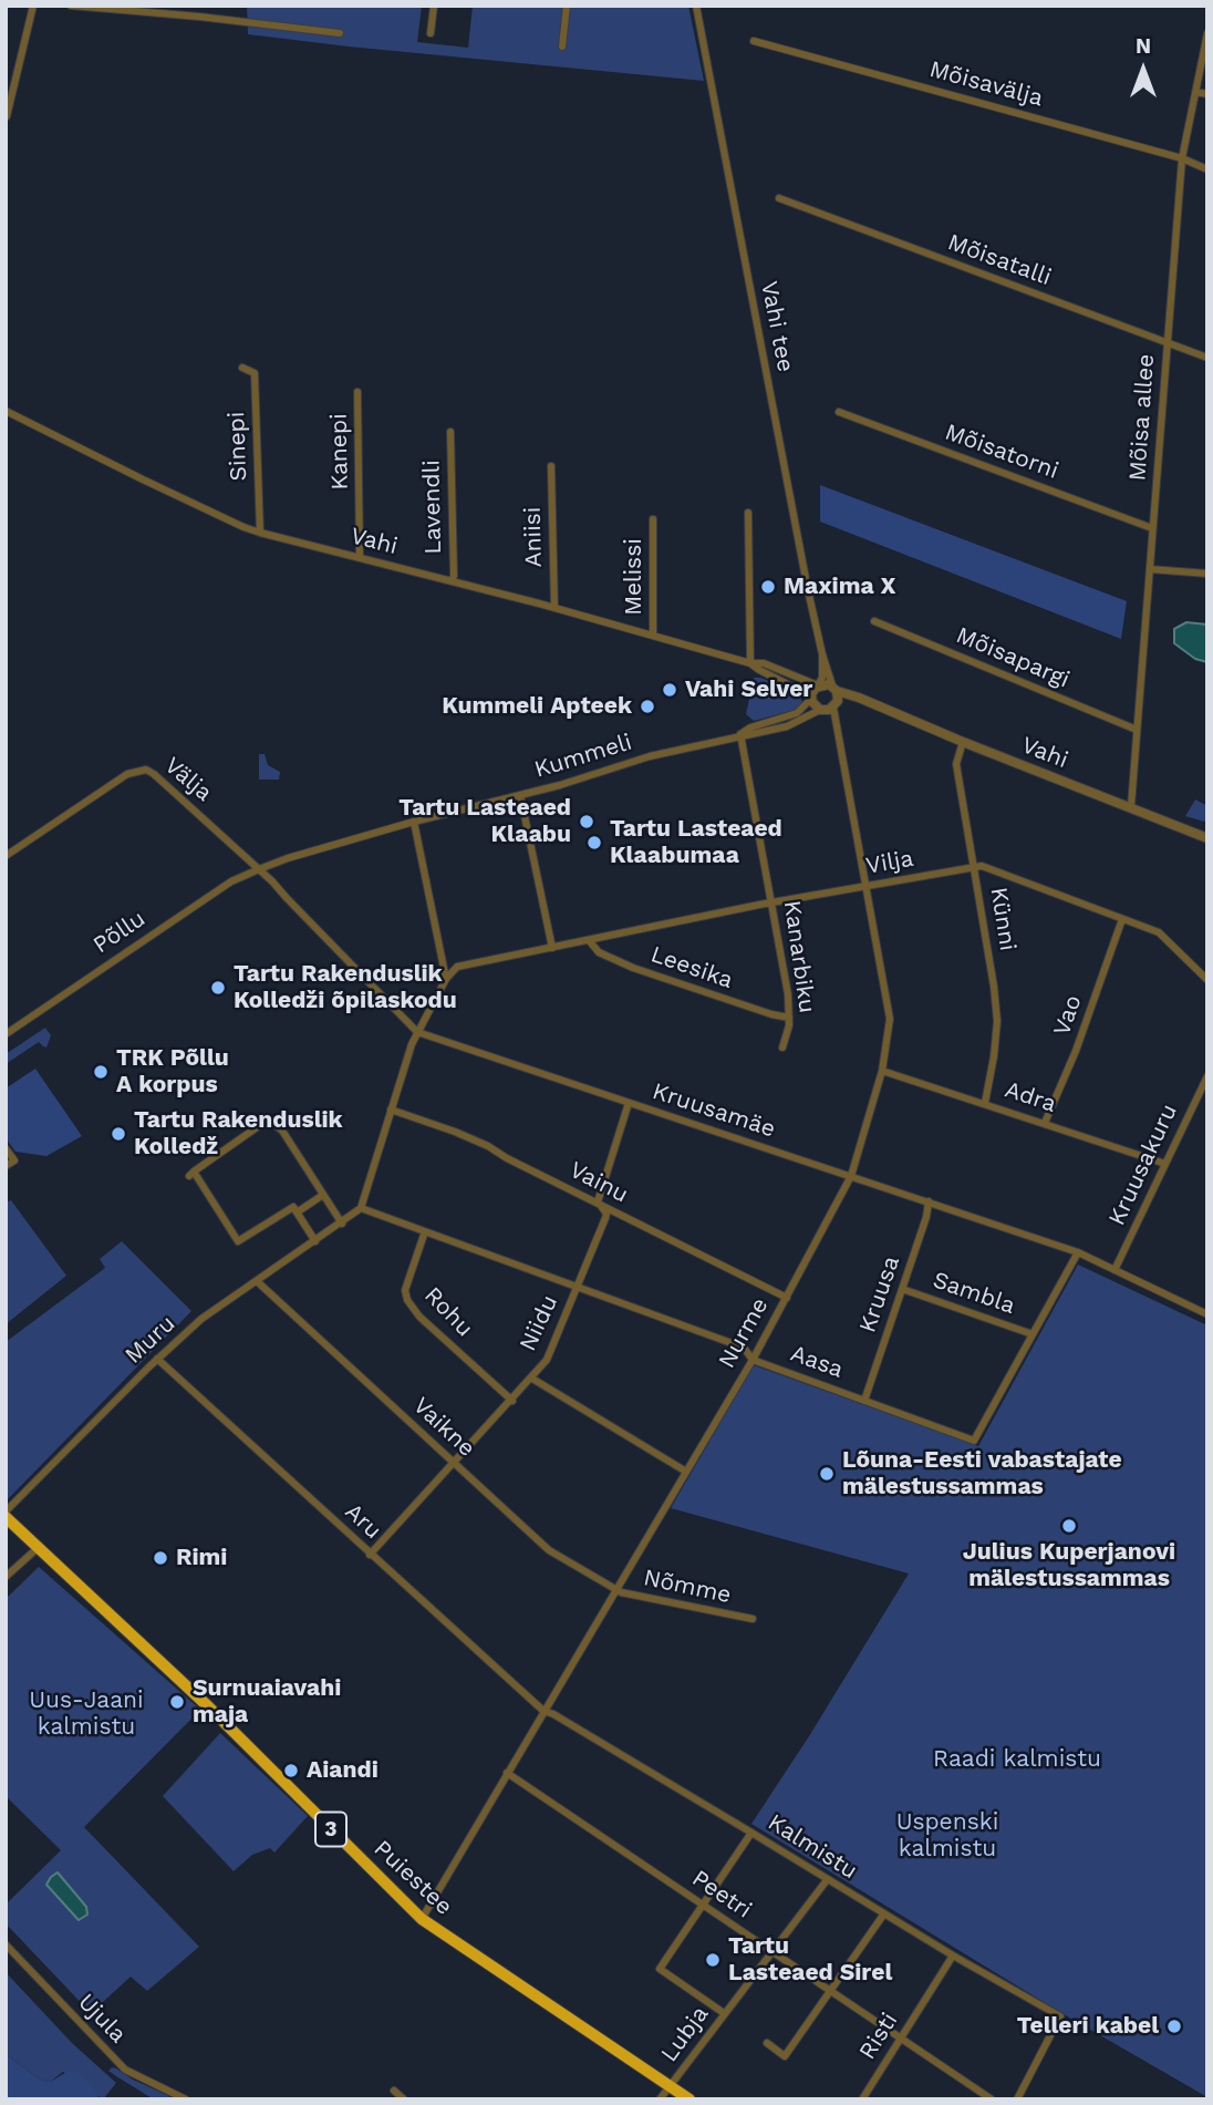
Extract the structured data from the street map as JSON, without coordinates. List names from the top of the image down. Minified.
{"streets":{"highway":["3","Puiestee"],"street":["Mõisavälja","Mõisatalli","Vahi tee","Mõisa allee","Sinepi","Kanepi","Mõisatorni","Lavendli","Aniisi","Vahi","Melissi","Mõisapargi","Kummeli","Välja","Vilja","Künni","Põllu","Kanarbiku","Leesika","Vao","Adra","Kruusamäe","Kruusakuru","Vainu","Sambla","Kruusa","Rohu","Niidu","Nurme","Muru","Aasa","Vaikne","Aru","Nõmme","Kalmistu","Peetri","Ujula","Lubja","Risti"]},"crossings":[["Mõisavälja","Mõisa allee"],["Mõisatalli","Mõisa allee"],["Vahi tee","Vahi"],["Vahi tee","Kummeli"],["Vahi tee","Nurme"],["Mõisa allee","Mõisatorni"],["Mõisa allee","Vahi"],["Mõisa allee","Mõisapargi"],["Sinepi","Vahi"],["Kanepi","Vahi"],["Lavendli","Vahi"],["Aniisi","Vahi"],["Vahi","Melissi"],["Vahi","Kummeli"],["Vahi","Künni"],["Vahi","Nurme"],["Kummeli","Välja"],["Kummeli","Põllu"],["Kummeli","Kanarbiku"],["Kummeli","Kruusamäe"],["Kummeli","Nurme"],["Välja","Põllu"],["Välja","Kruusamäe"],["Vilja","Künni"],["Vilja","Kanarbiku"],["Vilja","Leesika"],["Vilja","Vao"],["Vilja","Nurme"],["Künni","Adra"],["Põllu","Kruusamäe"],["Kanarbiku","Leesika"],["Vao","Adra"],["Adra","Kruusakuru"],["Adra","Nurme"],["Kruusamäe","Kruusakuru"],["Kruusamäe","Kruusa"],["Kruusamäe","Niidu"],["Kruusamäe","Nurme"],["Kruusamäe","Aasa"],["Vainu","Niidu"],["Vainu","Nurme"],["Sambla","Kruusa"],["Sambla","Aasa"],["Kruusa","Aasa"],["Rohu","Niidu"],["Rohu","Aasa"],["Niidu","Aasa"],["Niidu","Vaikne"],["Niidu","Aru"],["Nurme","Aasa"],["Nurme","Vaikne"],["Nurme","Aru"],["Nurme","Nõmme"],["Nurme","Kalmistu"],["Nurme","Puiestee"],["Nurme","Peetri"],["Muru","Aasa"],["Muru","Vaikne"],["Muru","Aru"],["Muru","Puiestee"],["Vaikne","Nõmme"],["Aru","Kalmistu"],["Kalmistu","Lubja"],["Kalmistu","Risti"],["Puiestee","Lubja"],["Peetri","Lubja"],["Peetri","Risti"]],"parks":["Uus-Jaani kalmistu","Raadi kalmistu","Uspenski kalmistu"],"places":["Maxima X","Vahi Selver","Kummeli Apteek","Tartu Lasteaed Klaabu","Tartu Lasteaed Klaabumaa","Tartu Rakenduslik Kolledži õpilaskodu","TRK Põllu A korpus","Tartu Rakenduslik Kolledž","Lõuna-Eesti vabastajate mälestussammas","Julius Kuperjanovi mälestussammas","Rimi","Surnuaiavahi maja","Aiandi","Tartu Lasteaed Sirel","Telleri kabel"],"north":"top"}
